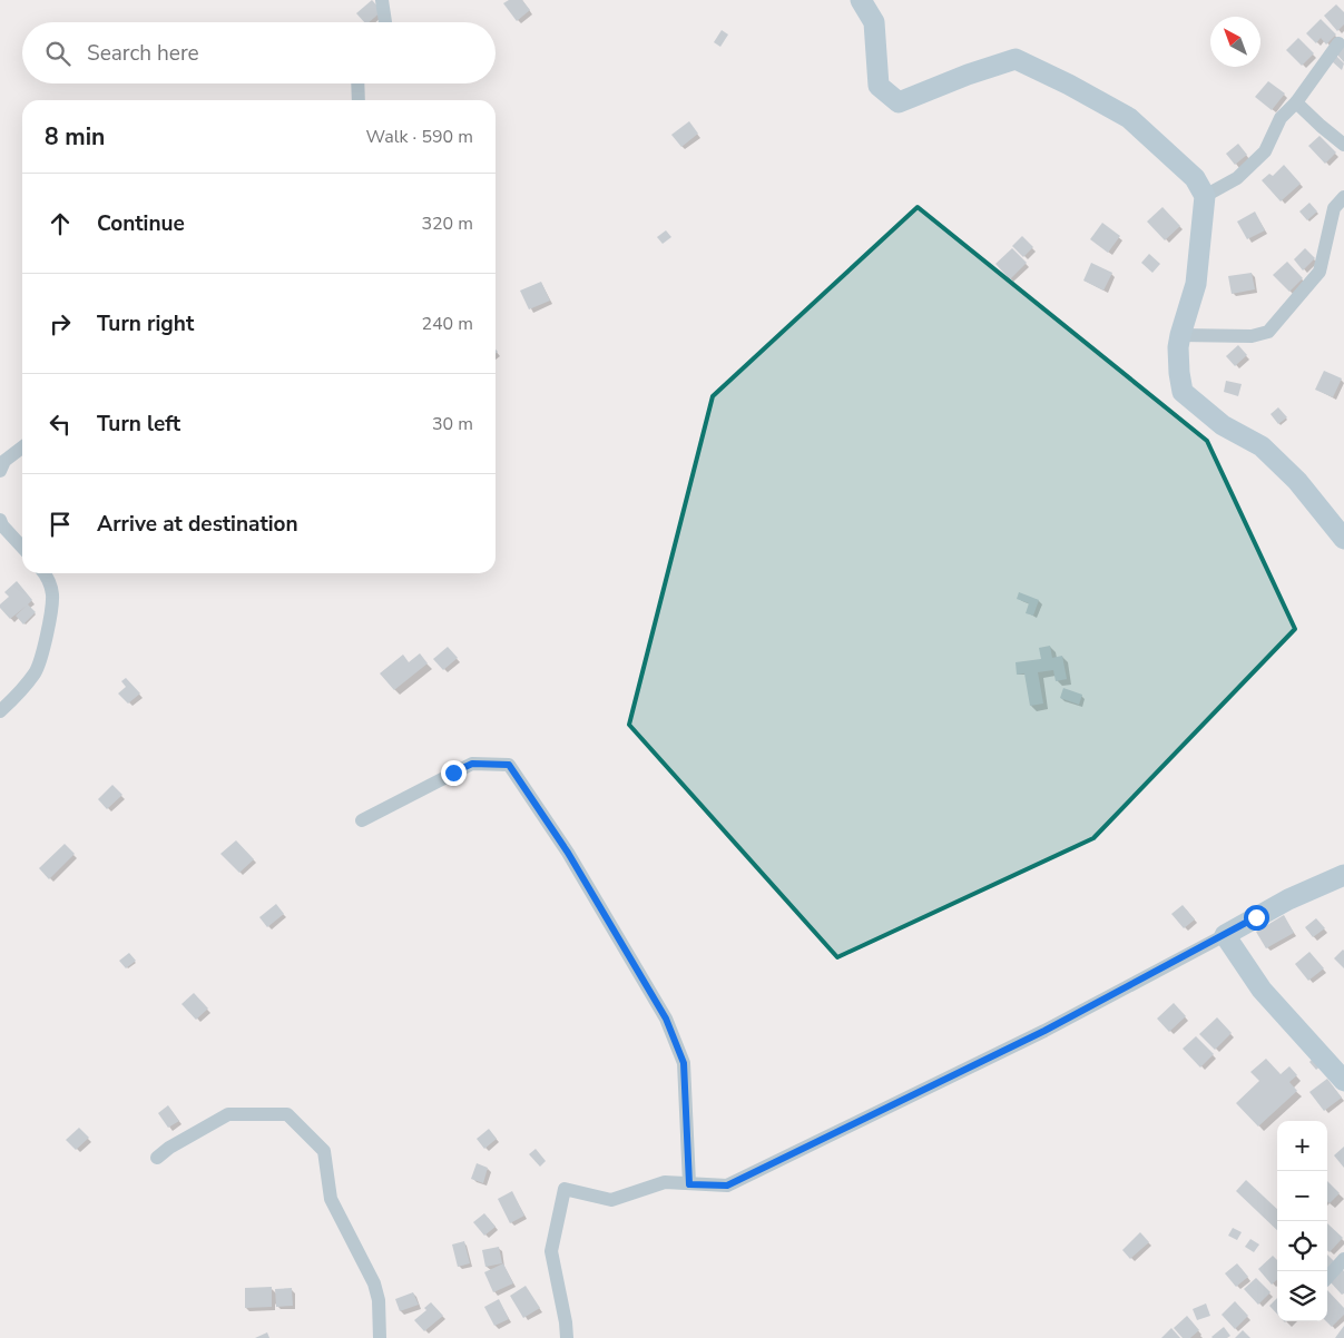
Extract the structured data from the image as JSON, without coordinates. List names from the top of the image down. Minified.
{"north":"top left","page":{"search":"Search here","heading":["8 min","Walk · 590 m"],"list":[["Continue","320 m"],["Turn right","240 m"],["Turn left","30 m"],"Arrive at destination"],"map_buttons":["+","−"]}}
